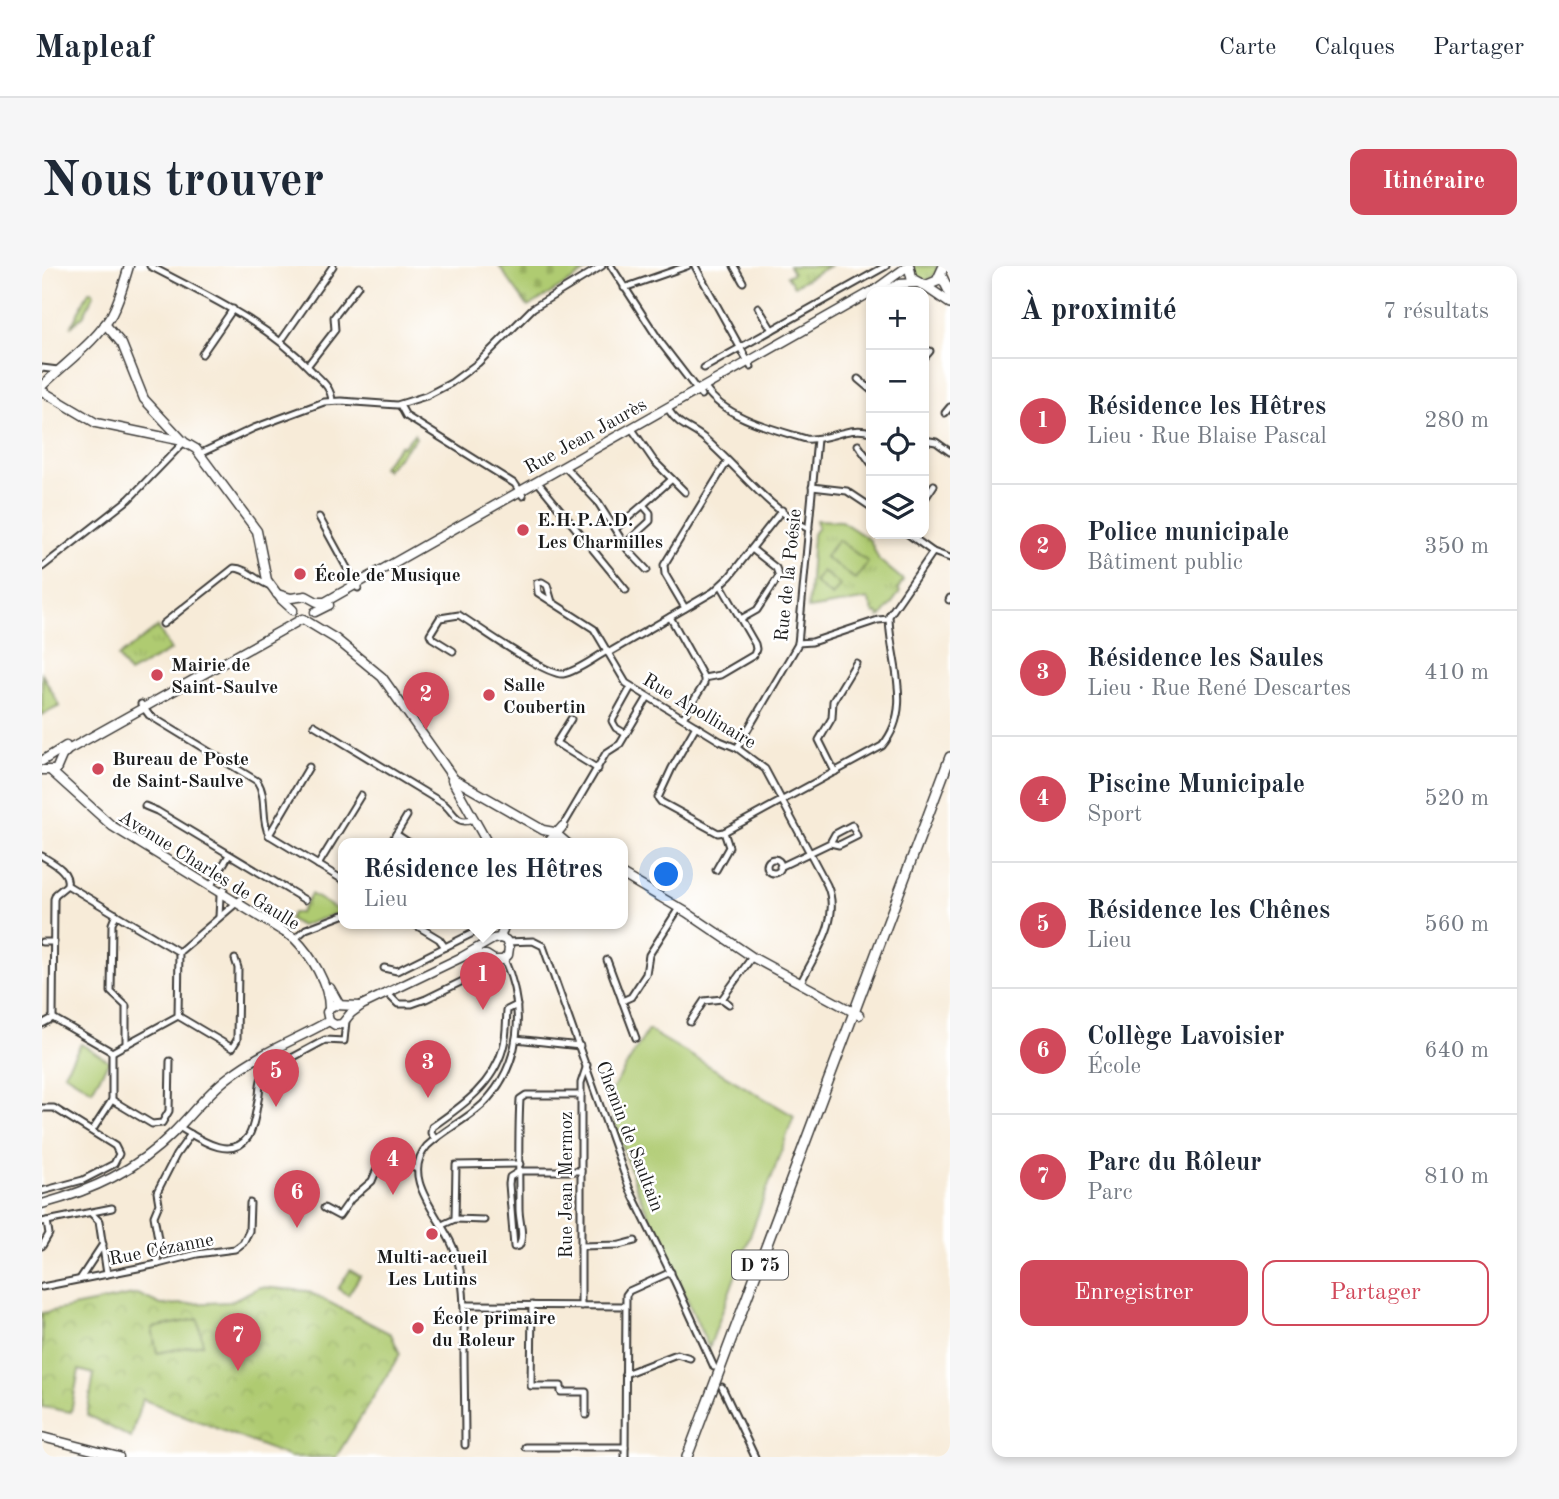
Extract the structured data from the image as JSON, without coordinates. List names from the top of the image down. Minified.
{"streets":{"main road":["D 75"],"street":["Rue Jean Jaurès","Rue de la Poésie","Rue Apollinaire","Avenue Charles de Gaulle","Chemin de Saultain","Rue Jean Mermoz","Rue Cézanne"]},"crossings":[["Rue de la Poésie","Rue Apollinaire"],["Chemin de Saultain","Rue Jean Mermoz"]],"places":["E.H.P.A.D. Les Charmilles","École de Musique","Mairie de Saint-Saulve","Salle Coubertin","Bureau de Poste de Saint-Saulve","Multi-accueil Les Lutins","École primaire du Roleur"],"page":{"header":"Mapleaf","nav":["Carte","Calques","Partager"],"buttons":["Itinéraire",["Enregistrer","Partager"]],"title":"Nous trouver","heading":["À proximité","7 résultats"],"map_buttons":["+","−"],"list":[{"mark":"1","name":"Résidence les Hêtres","note":"Lieu · Rue Blaise Pascal","value":"280 m"},{"mark":"2","name":"Police municipale","note":"Bâtiment public","value":"350 m"},{"mark":"3","name":"Résidence les Saules","note":"Lieu · Rue René Descartes","value":"410 m"},{"mark":"4","name":"Piscine Municipale","note":"Sport","value":"520 m"},{"mark":"5","name":"Résidence les Chênes","note":"Lieu","value":"560 m"},{"mark":"6","name":"Collège Lavoisier","note":"École","value":"640 m"},{"mark":"7","name":"Parc du Rôleur","note":"Parc","value":"810 m"}],"pins":["2","1","3","5","4","6","7"],"popup":["Résidence les Hêtres","Lieu"]}}
